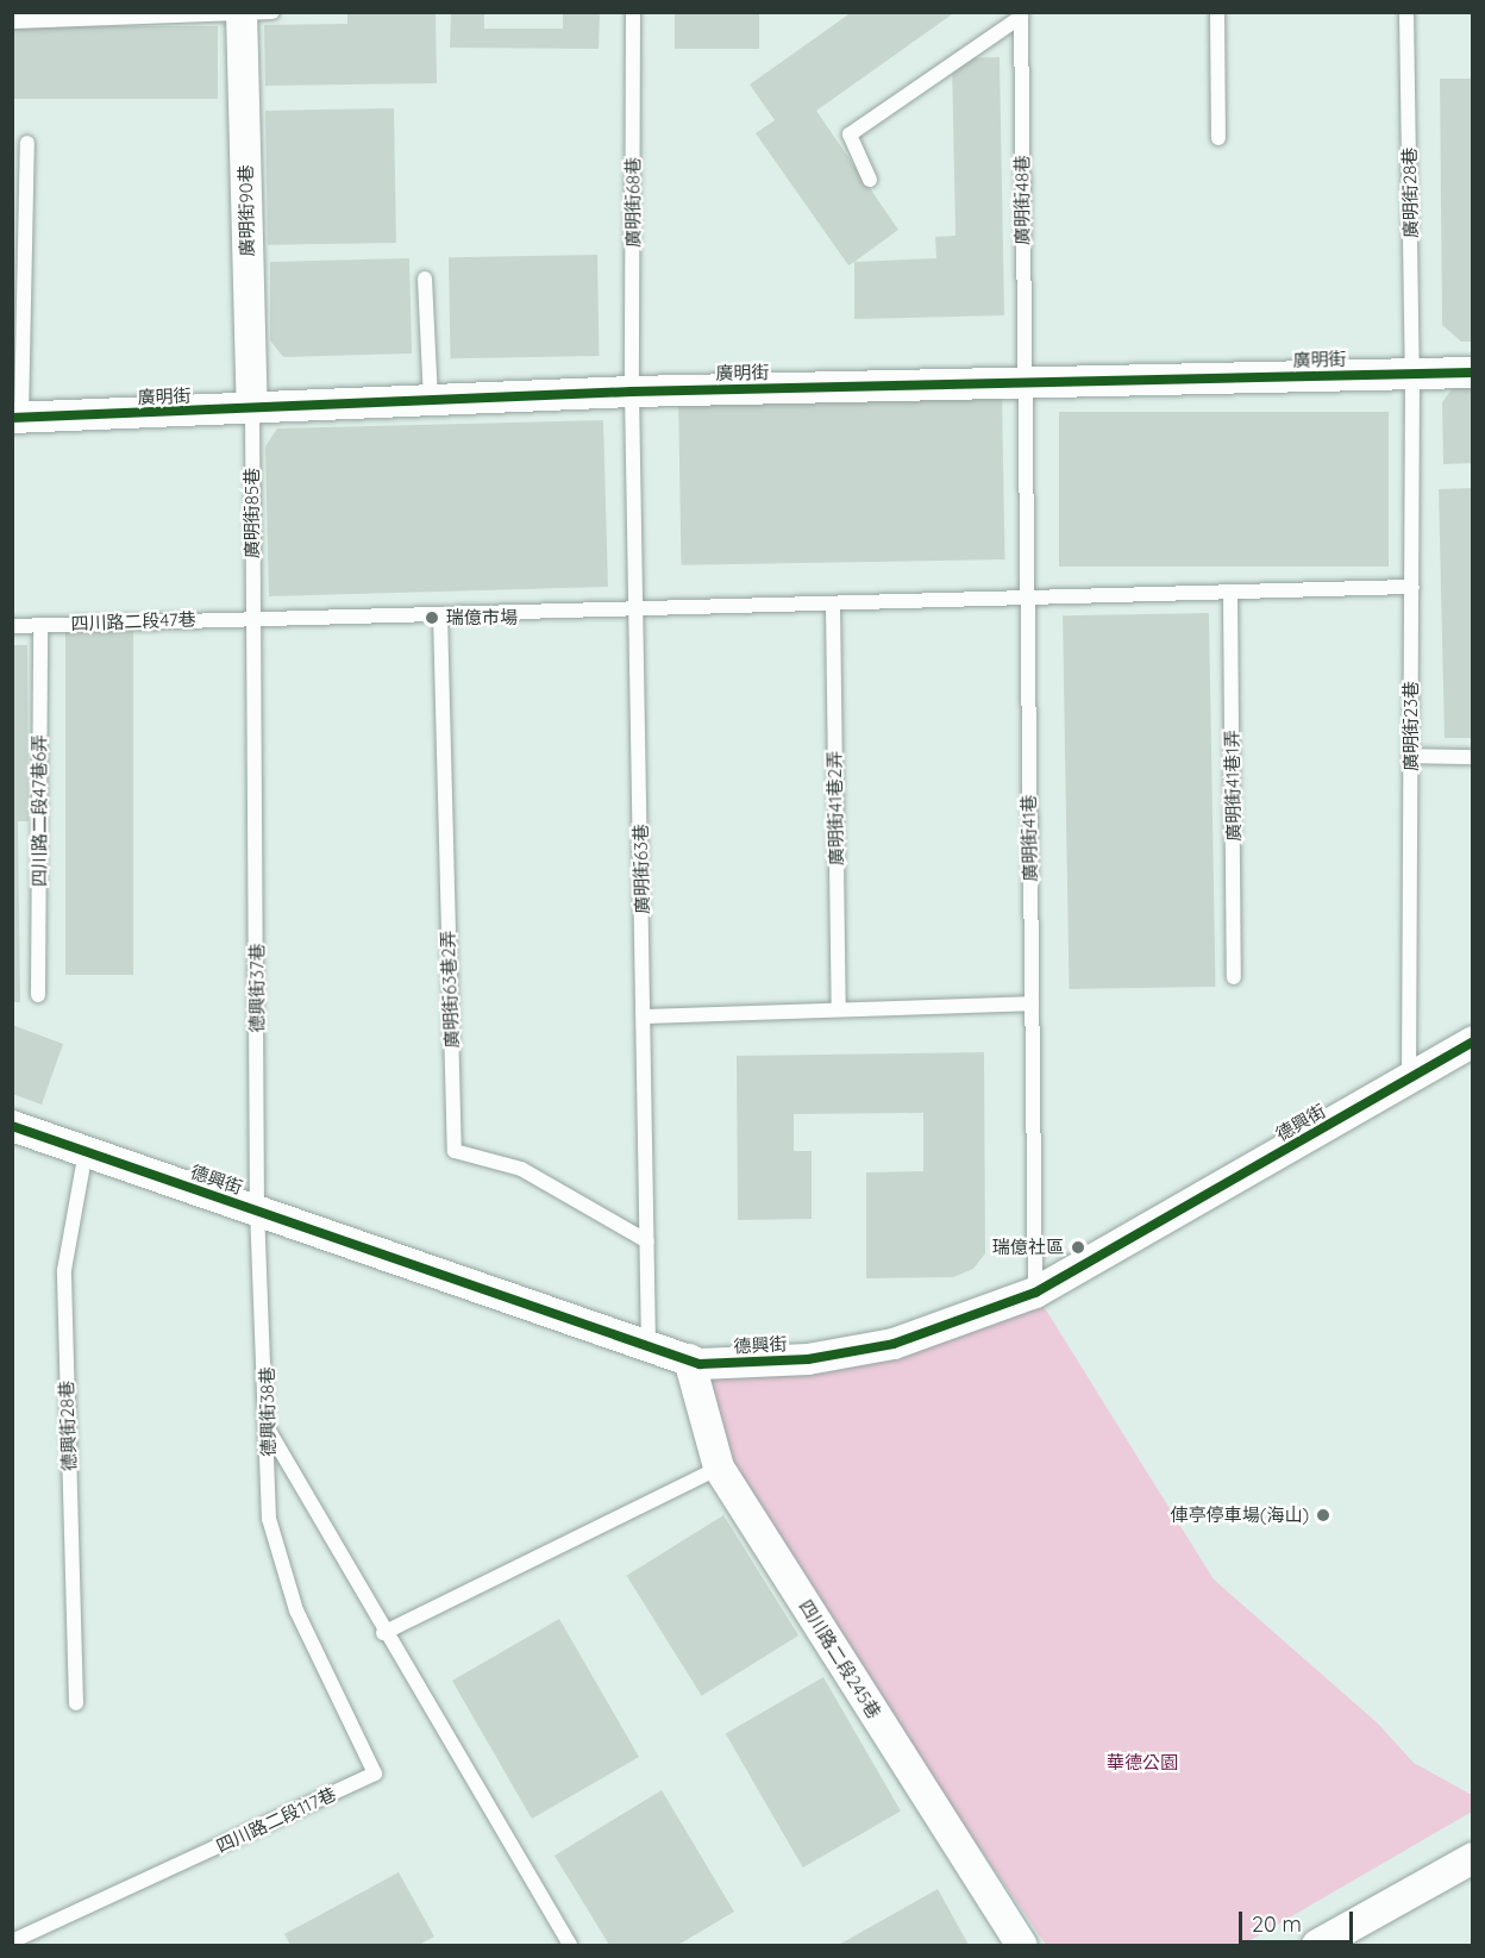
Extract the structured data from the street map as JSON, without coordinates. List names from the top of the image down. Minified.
{"streets":{"street":["廣明街90巷","廣明街","德興街","四川路二段245巷"],"lane":["廣明街28巷","廣明街48巷","廣明街68巷","廣明街85巷","四川路二段47巷","廣明街23巷","廣明街41巷1弄","廣明街41巷2弄","四川路二段47巷6弄","廣明街41巷","廣明街63巷","德興街37巷","廣明街63巷2弄","德興街38巷","德興街28巷","四川路二段117巷"]},"crossings":[["廣明街28巷","廣明街"],["廣明街28巷","廣明街23巷"],["廣明街48巷","廣明街"],["廣明街48巷","廣明街41巷"],["廣明街68巷","廣明街"],["廣明街68巷","廣明街63巷"],["廣明街90巷","廣明街"],["廣明街90巷","廣明街85巷"],["廣明街","廣明街85巷"],["廣明街","廣明街23巷"],["廣明街","廣明街41巷"],["廣明街","廣明街63巷"],["廣明街85巷","四川路二段47巷"],["廣明街85巷","德興街37巷"],["四川路二段47巷","四川路二段47巷6弄"],["廣明街23巷","德興街"],["廣明街41巷","德興街"],["廣明街63巷","廣明街63巷2弄"],["廣明街63巷","德興街"],["德興街37巷","德興街"],["德興街37巷","德興街38巷"],["德興街","德興街38巷"],["德興街","德興街28巷"],["德興街","四川路二段245巷"],["德興街38巷","四川路二段117巷"]],"parks":["華德公園"],"places":["瑞億市場","瑞億社區","俥亭停車場(海山)"],"scale_bar":"20 m"}
